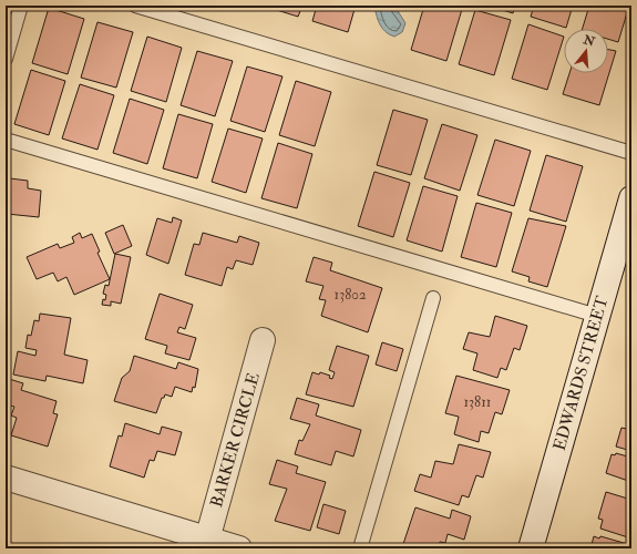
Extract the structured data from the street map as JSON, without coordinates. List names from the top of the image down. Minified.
{"streets":{"street":["EDWARDS STREET","BARKER CIRCLE"]},"house_numbers":["13802","13811"],"north":"top"}
